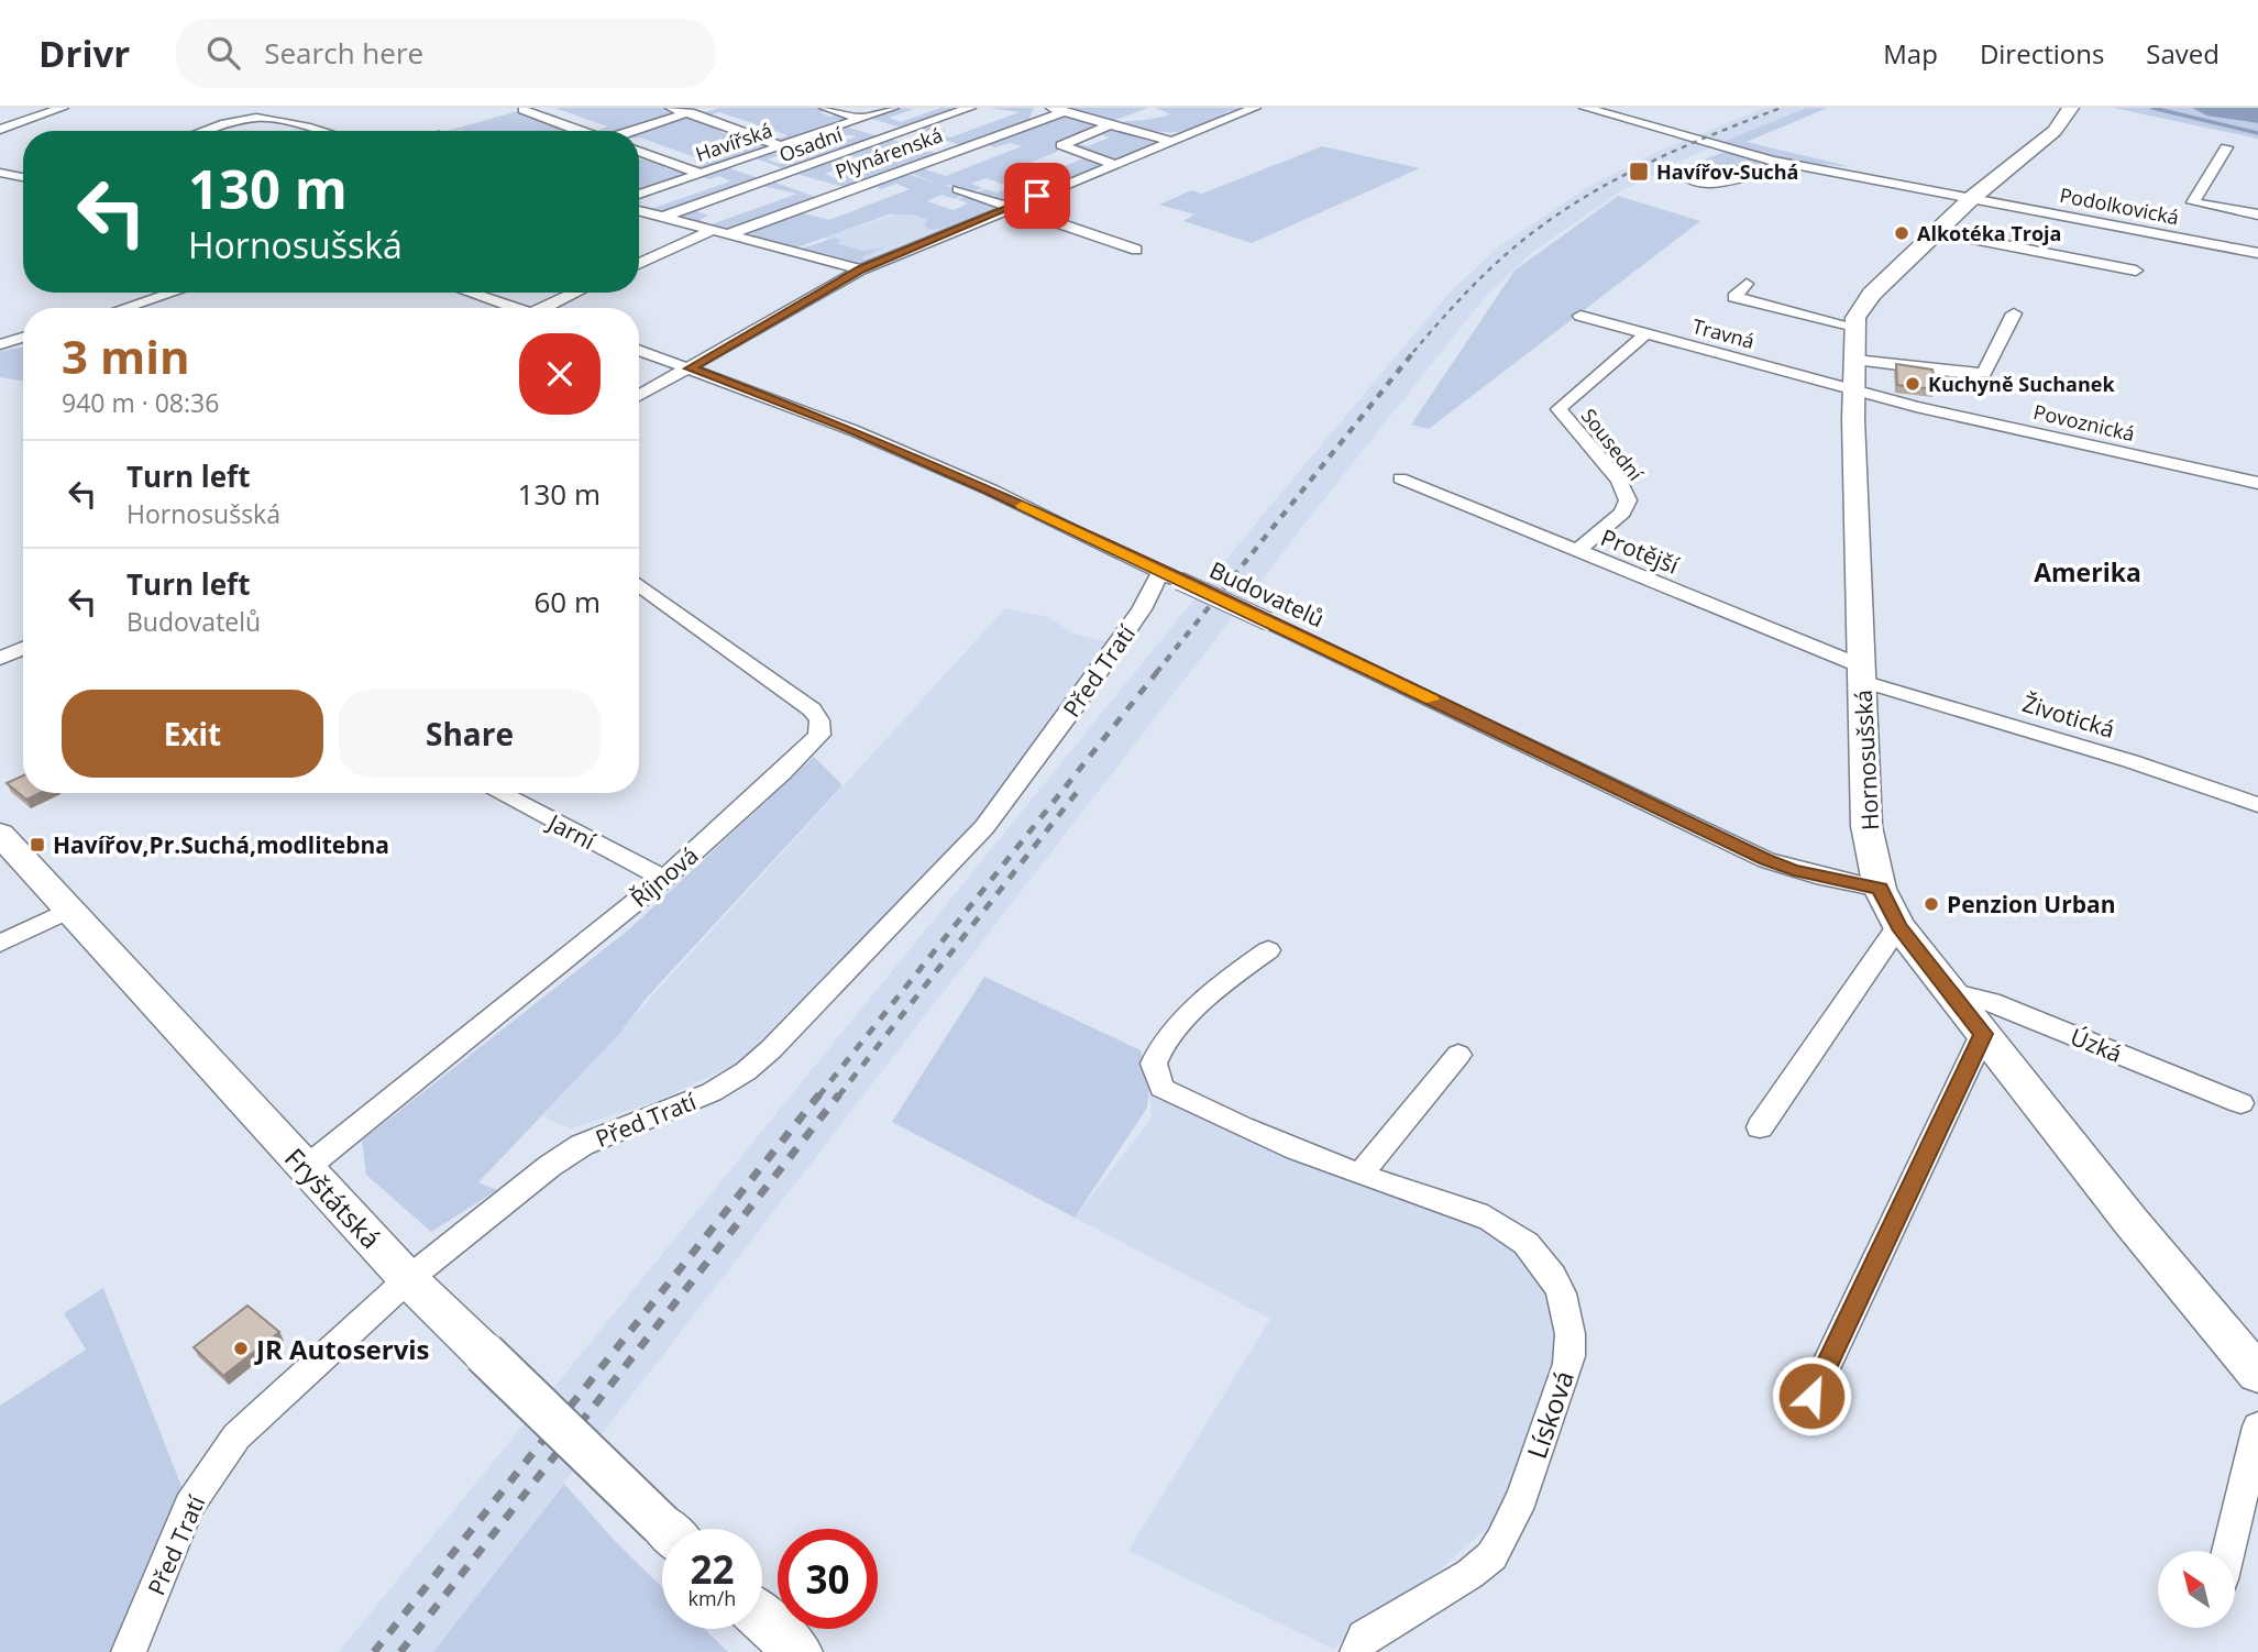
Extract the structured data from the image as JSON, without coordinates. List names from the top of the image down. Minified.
{"streets":{"street":["Havířská","Osadní","Plynárenská","Podolkovická","Travná","Povoznická","Sousední","Protější","Budovatelů","Před Tratí","Životická","Hornosušská","Jarní","Říjnová","Úzká","Fryštátská","Lísková"]},"crossings":[["Podolkovická","Hornosušská"],["Travná","Povoznická"],["Travná","Sousední"],["Travná","Hornosušská"],["Povoznická","Hornosušská"],["Sousední","Protější"],["Protější","Životická"],["Protější","Hornosušská"],["Budovatelů","Před Tratí"],["Budovatelů","Hornosušská"],["Před Tratí","Fryštátská"],["Životická","Hornosušská"],["Hornosušská","Úzká"],["Jarní","Říjnová"],["Říjnová","Fryštátská"]],"districts":["Amerika"],"places":{"transit":["Havířov-Suchá","Havířov,Pr.Suchá,modlitebna"],"other":["Alkotéka Troja","Kuchyně Suchanek","Penzion Urban","JR Autoservis"]},"north":"top left","page":{"header":"Drivr","search":"Search here","nav":["Map","Directions","Saved"],"turn":["130 m","Hornosušská"],"heading":["3 min","940 m · 08:36"],"list":[{"name":"Turn left","note":"Hornosušská","value":"130 m"},{"name":"Turn left","note":"Budovatelů","value":"60 m"}],"buttons":["Exit","Share"],"speed":"22 km/h","limit":"30"}}
